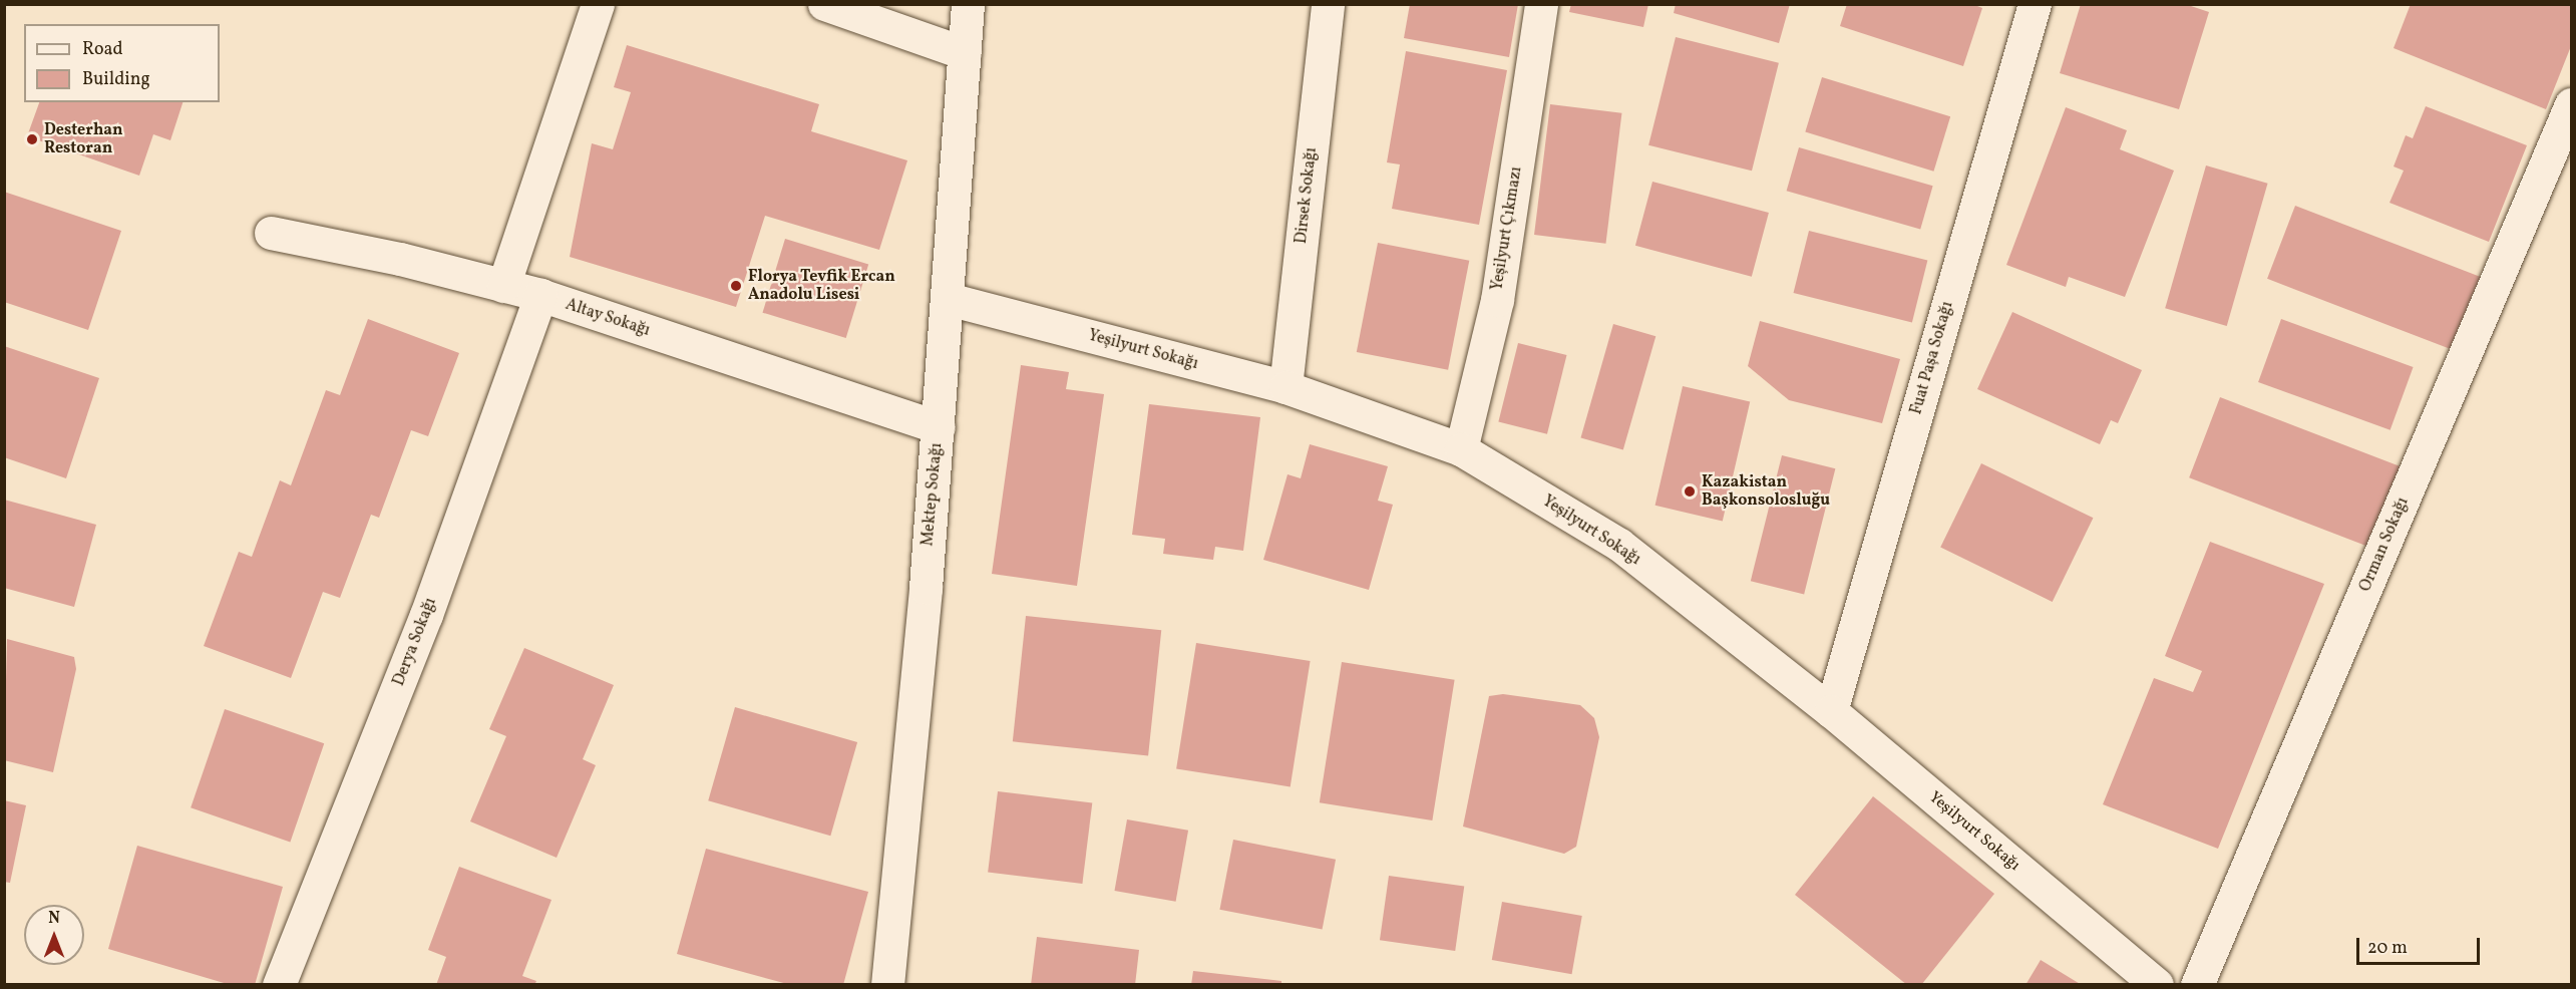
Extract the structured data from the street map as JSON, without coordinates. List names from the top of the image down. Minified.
{"streets":{"street":["Dirsek Sokağı","Yeşilyurt Çıkmazı","Altay Sokağı","Yeşilyurt Sokağı","Fuat Paşa Sokağı","Mektep Sokağı","Orman Sokağı","Derya Sokağı"]},"crossings":[["Dirsek Sokağı","Yeşilyurt Sokağı"],["Yeşilyurt Çıkmazı","Yeşilyurt Sokağı"],["Altay Sokağı","Mektep Sokağı"],["Altay Sokağı","Derya Sokağı"],["Yeşilyurt Sokağı","Fuat Paşa Sokağı"],["Yeşilyurt Sokağı","Mektep Sokağı"]],"places":["Desterhan Restoran","Florya Tevfik Ercan Anadolu Lisesi","Kazakistan Başkonsolosluğu"],"legend":["Road","Building"],"scale_bar":"20 m","north":"top"}
